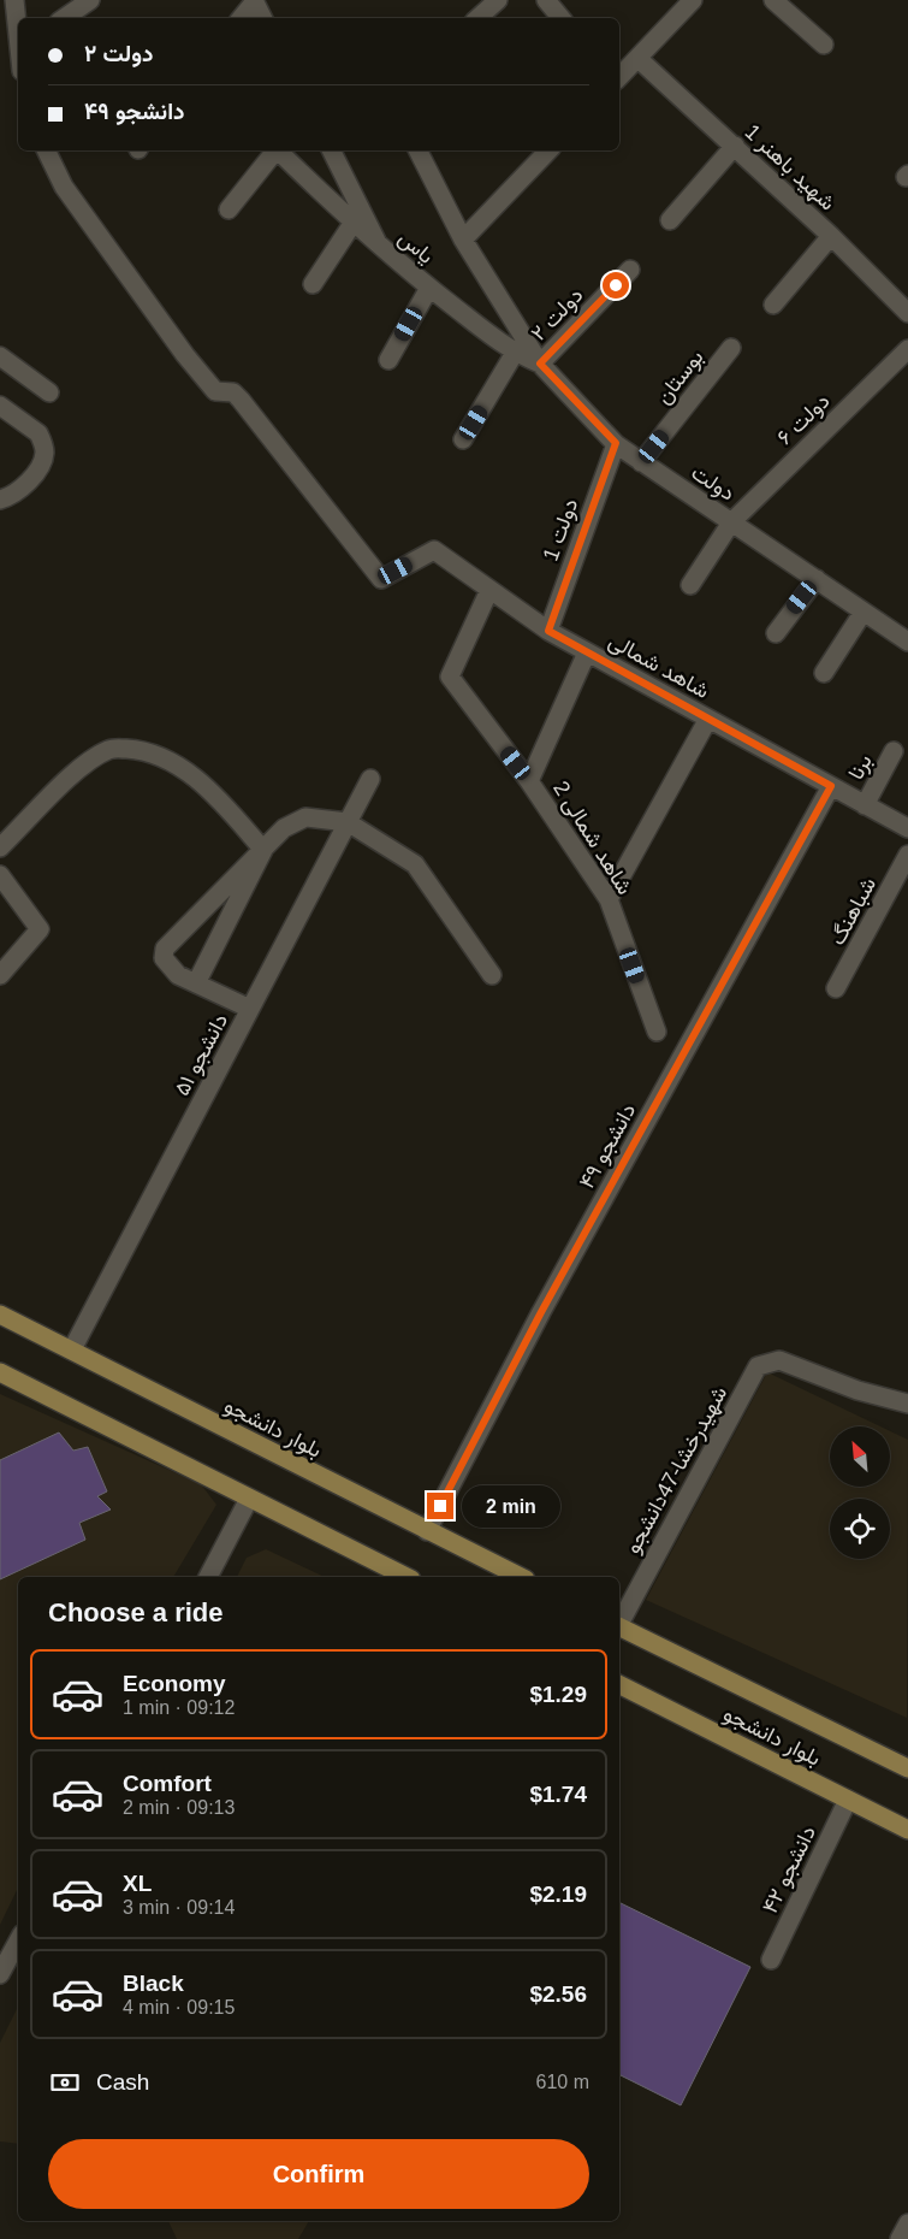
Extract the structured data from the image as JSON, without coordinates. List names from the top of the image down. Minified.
{"streets":{"main road":["بلوار دانشجو"],"street":["شهید باهنر 1","یاس","دولت ۲","بوستان","دولت ۶","دولت","دولت 1","شاهد شمالی","برنا","شاهد شمالی 2","شباهنگ","دانشجو ۵۱","دانشجو ۴۹","شهیدرخشا-47دانشجو","دانشجو ۴۲"]},"crossings":[["یاس","دولت ۲"],["یاس","دولت"],["دولت ۲","دولت"],["بوستان","دولت"],["دولت ۶","دولت"],["دولت","دولت 1"],["دولت 1","شاهد شمالی"],["شاهد شمالی","برنا"],["شاهد شمالی","شاهد شمالی 2"],["شاهد شمالی","دانشجو ۴۹"],["دانشجو ۵۱","بلوار دانشجو"],["دانشجو ۴۹","بلوار دانشجو"],["بلوار دانشجو","دانشجو ۴۲"]],"north":"top left","page":{"banner":["دولت ۲","دانشجو ۴۹"],"bubble":"2 min","heading":"Choose a ride","list":[{"name":"Economy","note":"1 min · 09:12","value":"$1.29"},{"name":"Comfort","note":"2 min · 09:13","value":"$1.74"},{"name":"XL","note":"3 min · 09:14","value":"$2.19"},{"name":"Black","note":"4 min · 09:15","value":"$2.56"}],"pay":["Cash","610 m"],"buttons":"Confirm"}}
